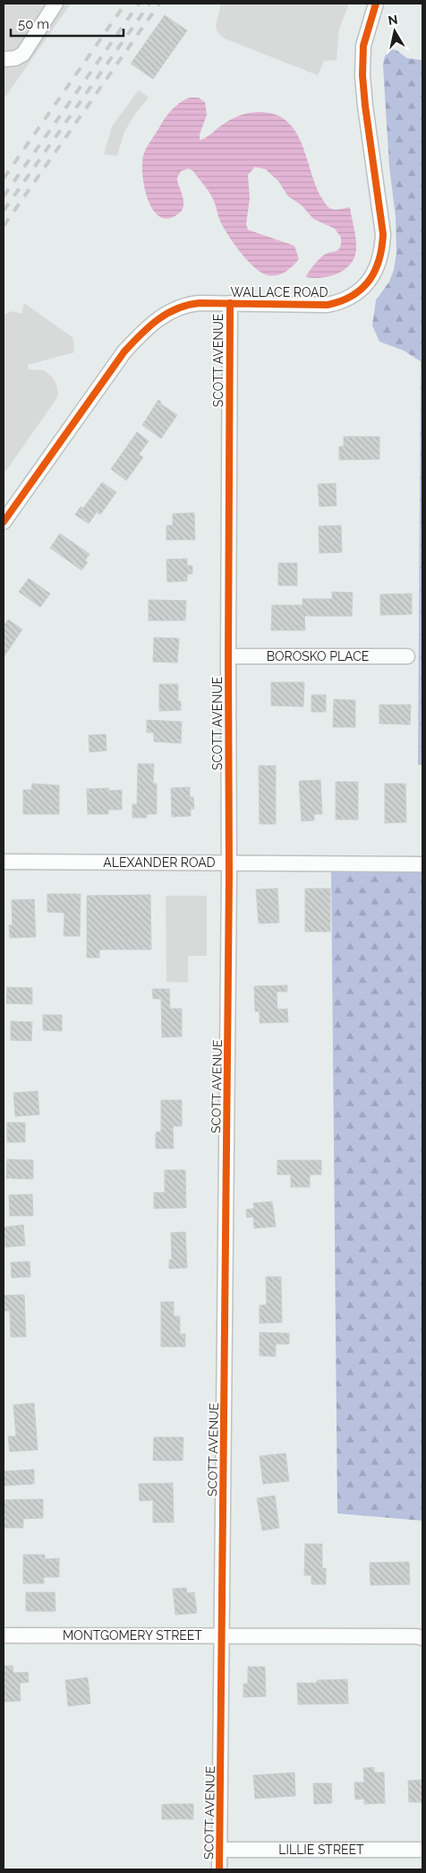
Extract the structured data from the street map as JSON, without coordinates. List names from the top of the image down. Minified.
{"streets":{"street":["WALLACE ROAD","SCOTT AVENUE","BOROSKO PLACE","ALEXANDER ROAD","MONTGOMERY STREET","LILLIE STREET"]},"crossings":[["WALLACE ROAD","SCOTT AVENUE"],["SCOTT AVENUE","BOROSKO PLACE"],["SCOTT AVENUE","ALEXANDER ROAD"],["SCOTT AVENUE","MONTGOMERY STREET"],["SCOTT AVENUE","LILLIE STREET"]],"scale_bar":"50 m","north":"top"}
